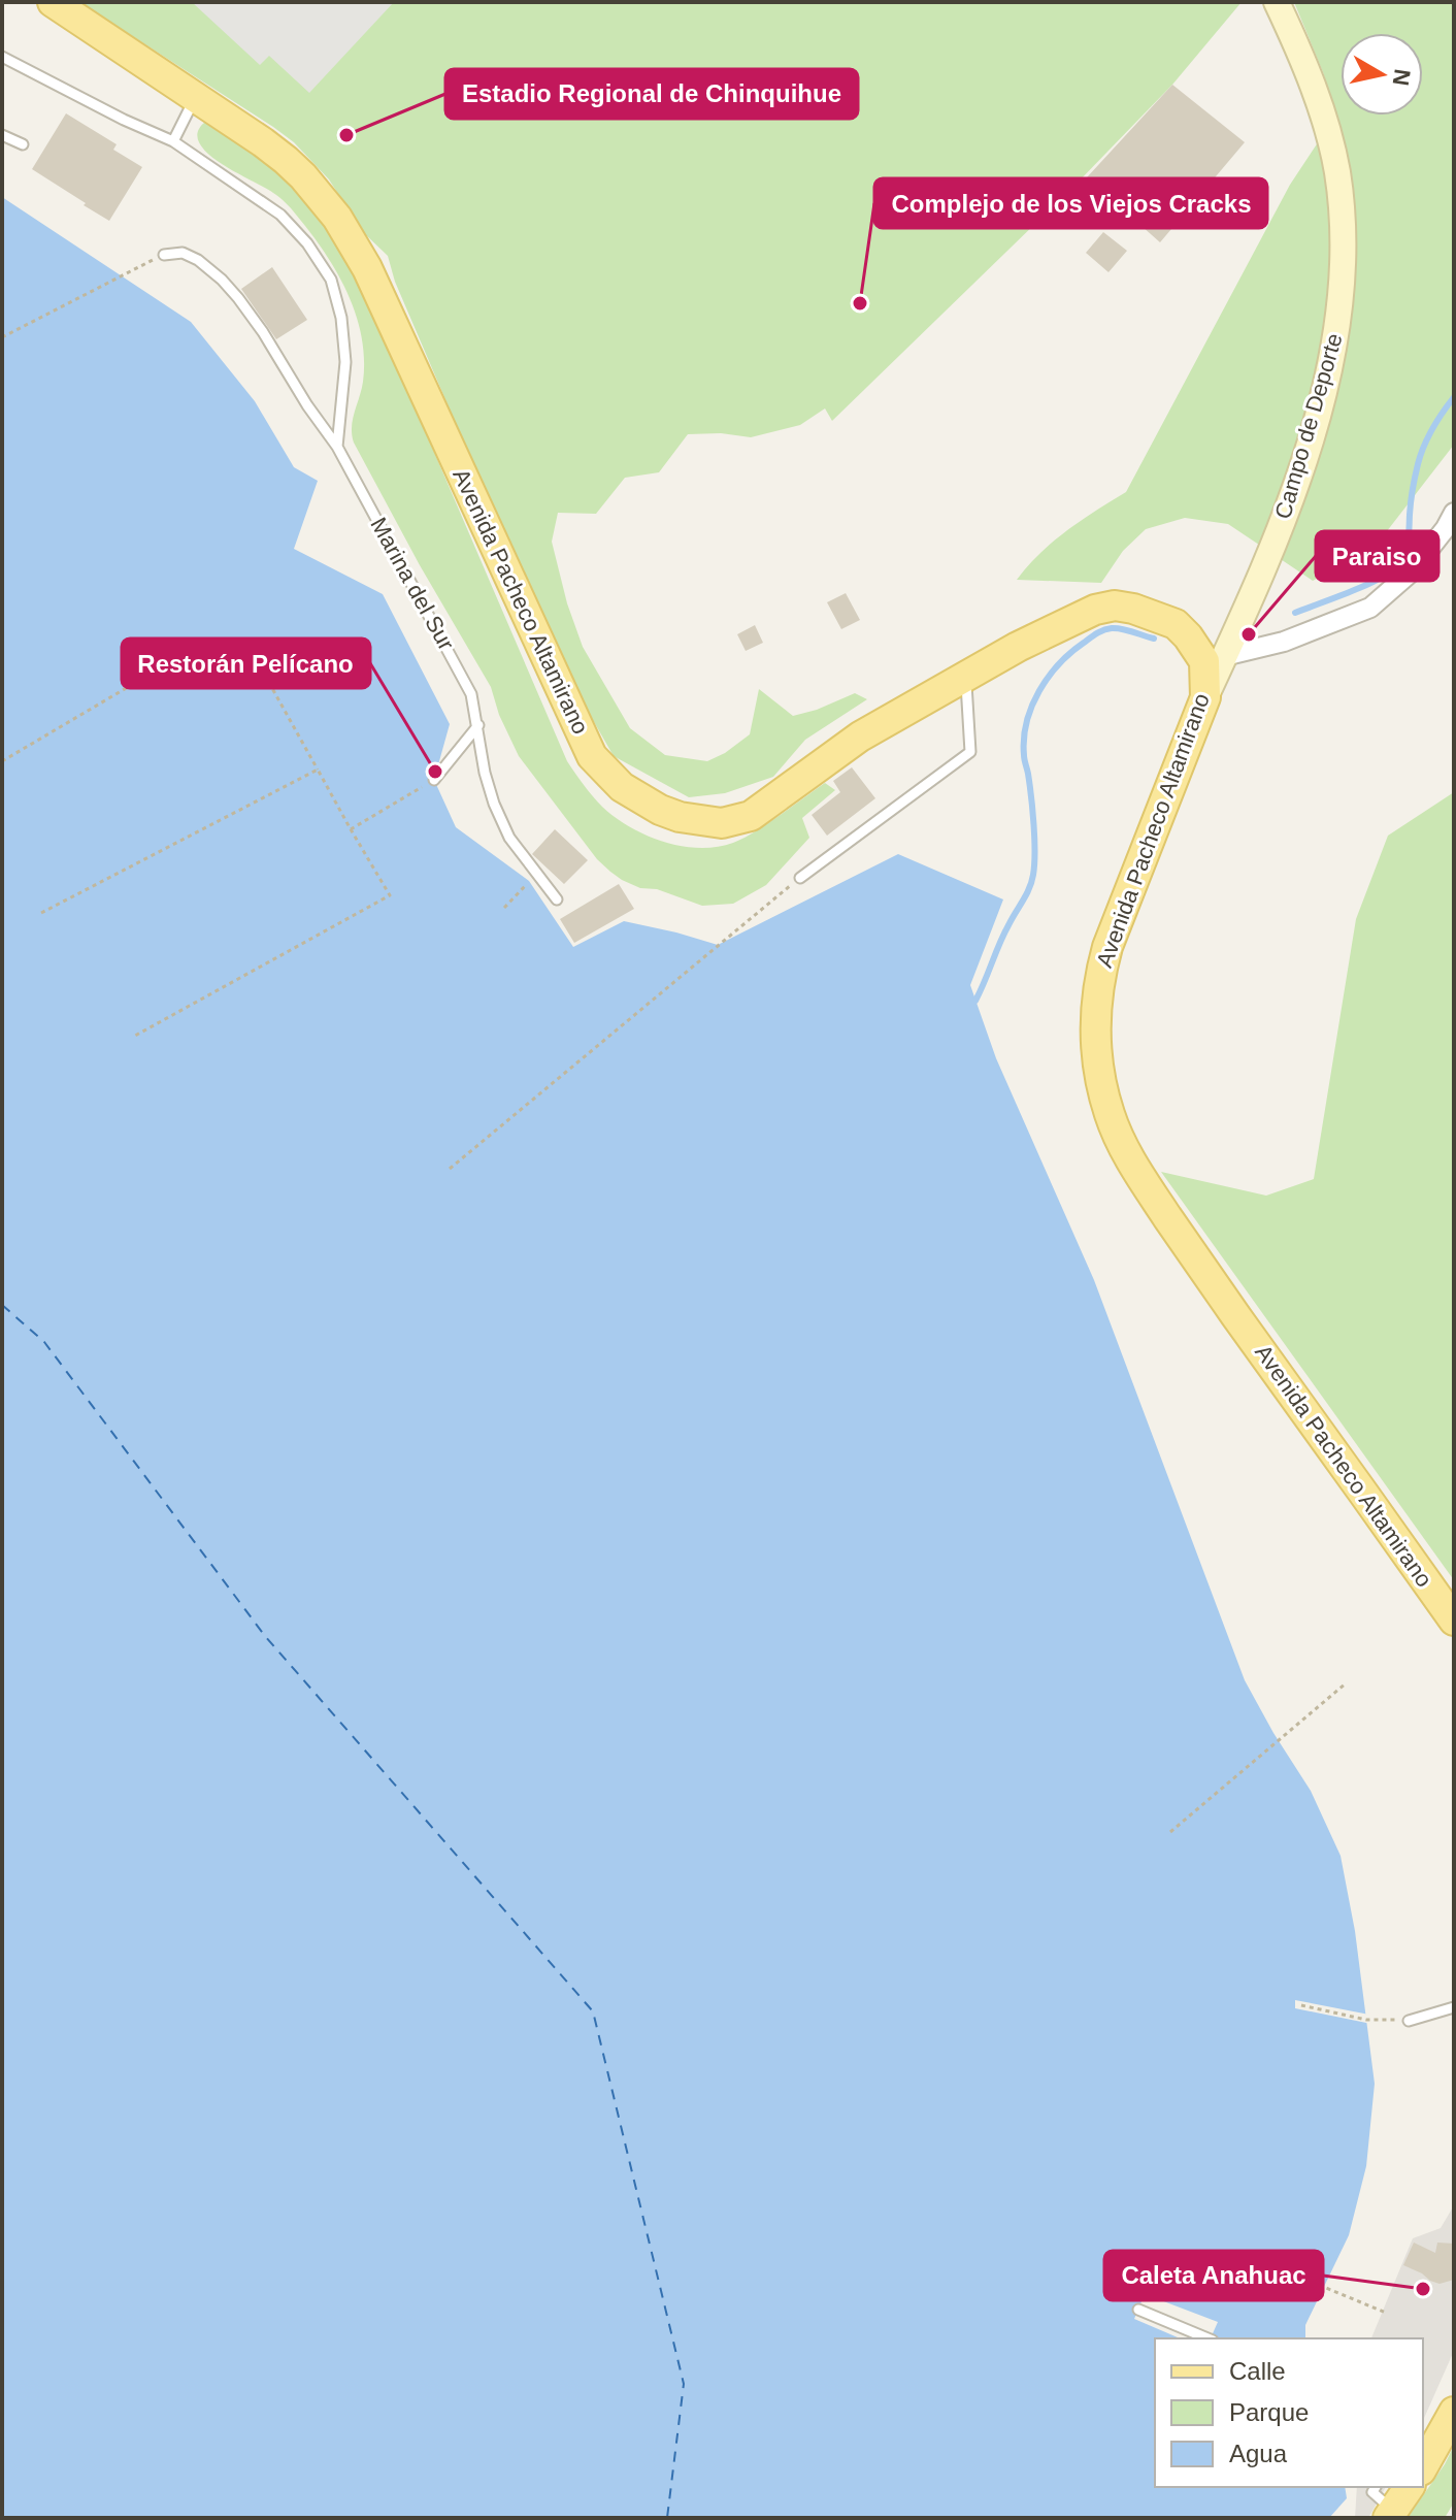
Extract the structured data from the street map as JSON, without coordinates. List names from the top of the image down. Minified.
{"streets":{"main road":["Campo de Deporte","Avenida Pacheco Altamirano"],"lane":["Marina del Sur"]},"crossings":[["Campo de Deporte","Avenida Pacheco Altamirano"]],"places":["Estadio Regional de Chinquihue","Complejo de los Viejos Cracks","Paraiso","Restorán Pelícano","Caleta Anahuac"],"legend":["Calle","Parque","Agua"],"north":"right"}
